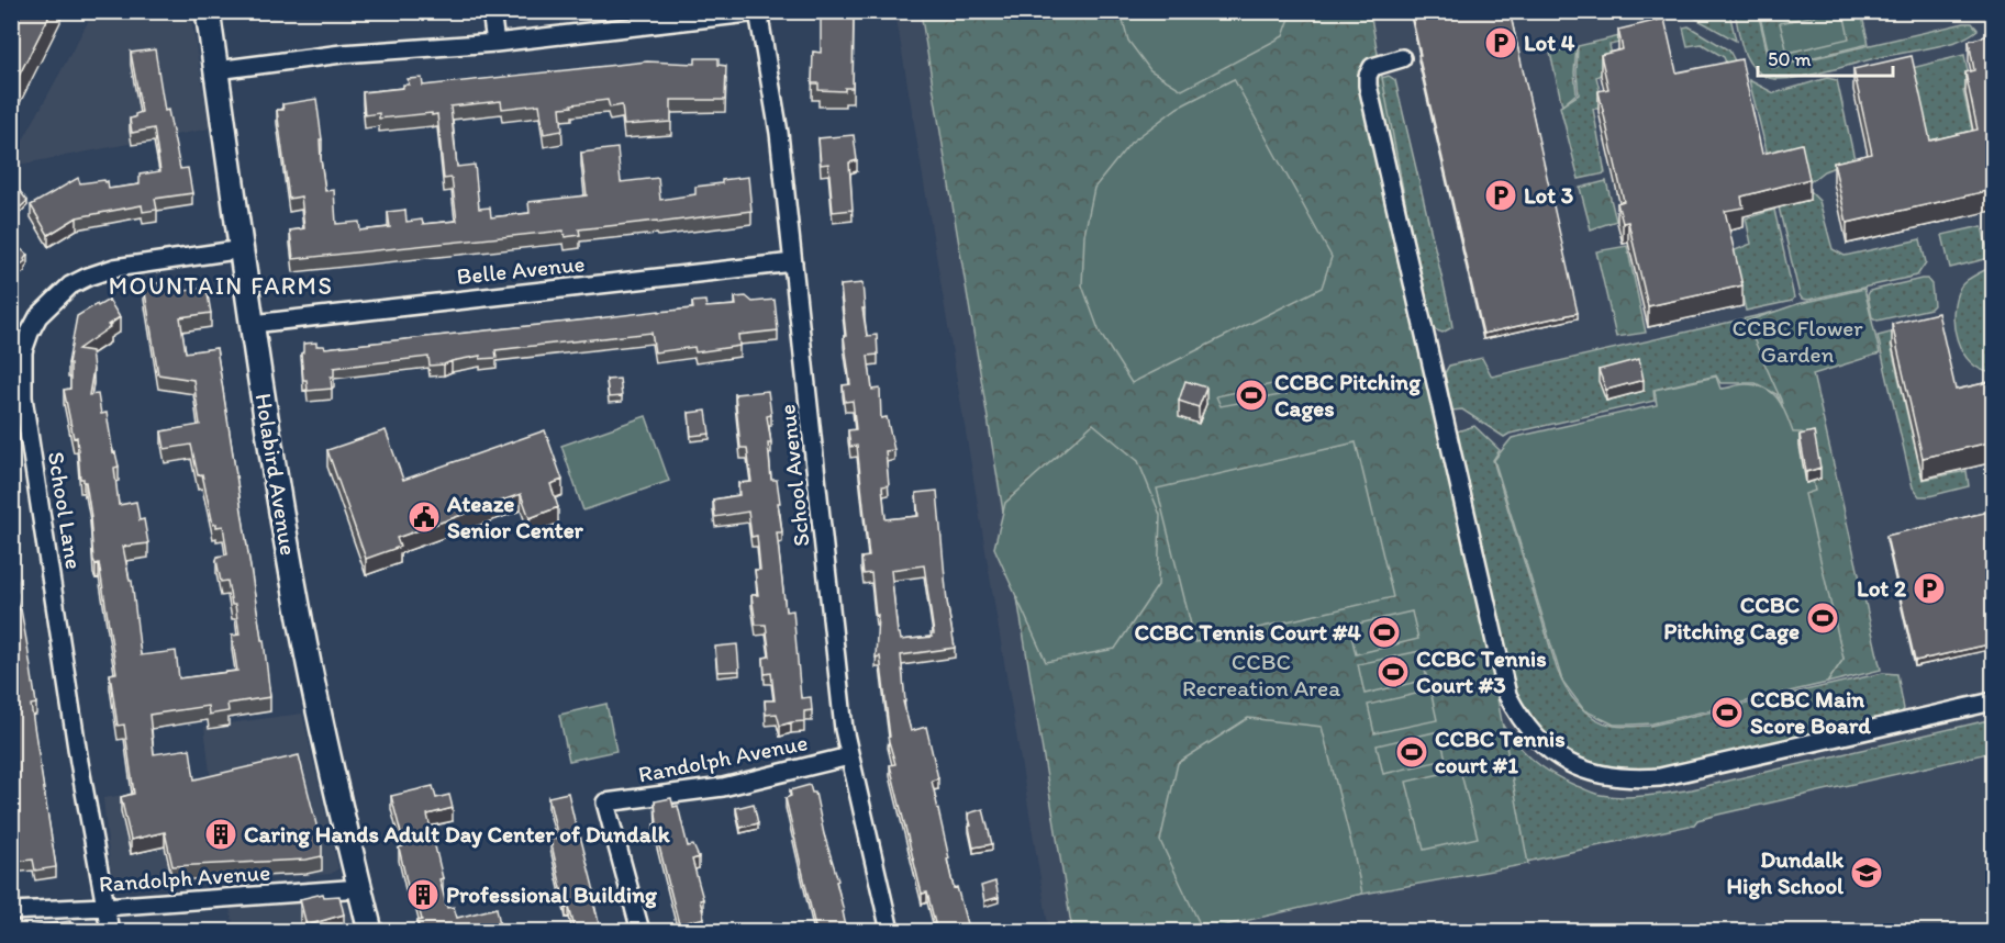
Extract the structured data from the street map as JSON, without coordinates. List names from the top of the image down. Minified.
{"streets":{"main road":["Holabird Avenue"],"street":["Belle Avenue","School Avenue","School Lane","Randolph Avenue"]},"crossings":[["Belle Avenue","Holabird Avenue"],["Belle Avenue","School Avenue"],["Holabird Avenue","School Lane"],["Holabird Avenue","Randolph Avenue"],["School Avenue","Randolph Avenue"],["School Lane","Randolph Avenue"]],"districts":["MOUNTAIN FARMS"],"parks":["CCBC Flower Garden","CCBC Recreation Area"],"places":{"parking":["Lot 4","Lot 3","Lot 2"],"sports":["CCBC Pitching Cages","CCBC Pitching Cage","CCBC Tennis Court #4","CCBC Tennis Court #3","CCBC Main Score Board","CCBC Tennis court #1"],"public building":["Ateaze Senior Center"],"building":["Caring Hands Adult Day Center of Dundalk","Professional Building"],"school or university":["Dundalk High School"]},"scale_bar":"50 m"}
